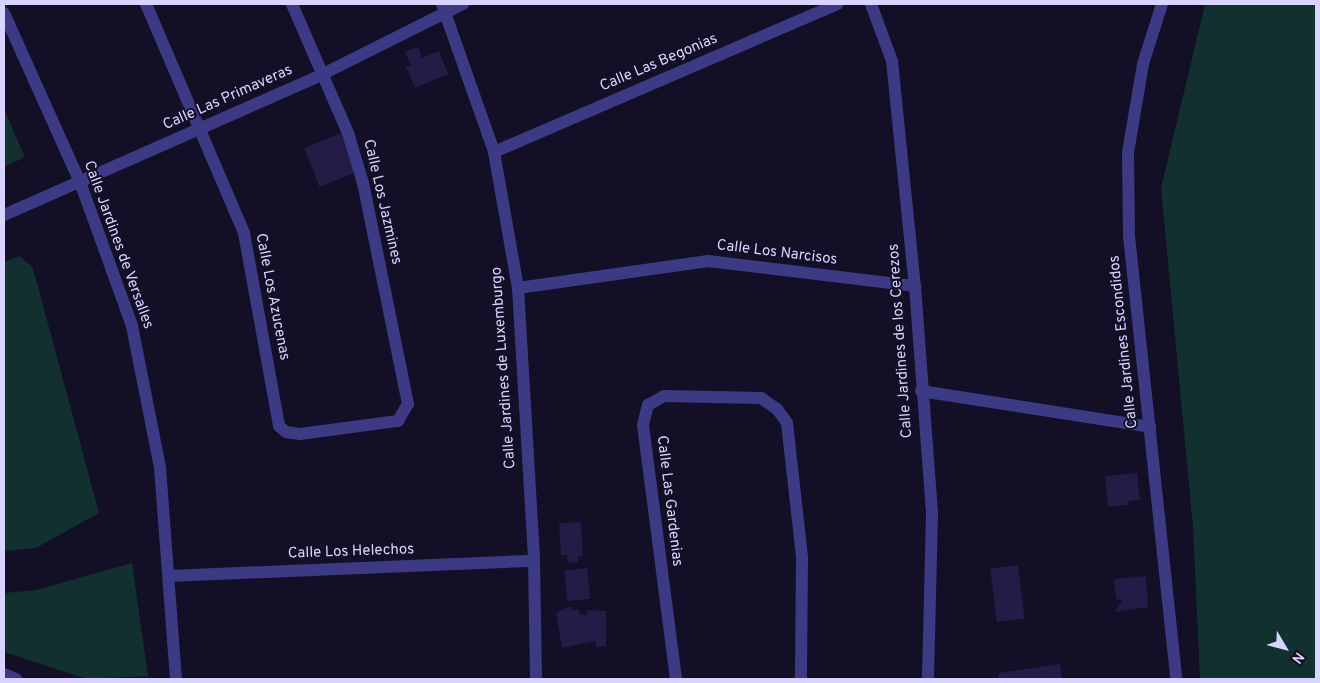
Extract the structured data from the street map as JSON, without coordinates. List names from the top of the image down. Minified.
{"streets":{"street":["Calle Las Begonias","Calle Las Primaveras","Calle Los Jazmines","Calle Jardines de Versalles","Calle Los Narcisos","Calle Los Azucenas","Calle Jardines de los Cerezos","Calle Jardines Escondidos","Calle Jardines de Luxemburgo","Calle Las Gardenias","Calle Los Helechos"]},"crossings":[["Calle Las Begonias","Calle Jardines de Luxemburgo"],["Calle Las Primaveras","Calle Los Jazmines"],["Calle Las Primaveras","Calle Jardines de Versalles"],["Calle Las Primaveras","Calle Los Azucenas"],["Calle Las Primaveras","Calle Jardines de Luxemburgo"],["Calle Los Jazmines","Calle Los Azucenas"],["Calle Jardines de Versalles","Calle Los Helechos"],["Calle Los Narcisos","Calle Jardines de los Cerezos"],["Calle Los Narcisos","Calle Jardines de Luxemburgo"],["Calle Jardines de Luxemburgo","Calle Los Helechos"]],"north":"bottom right"}
